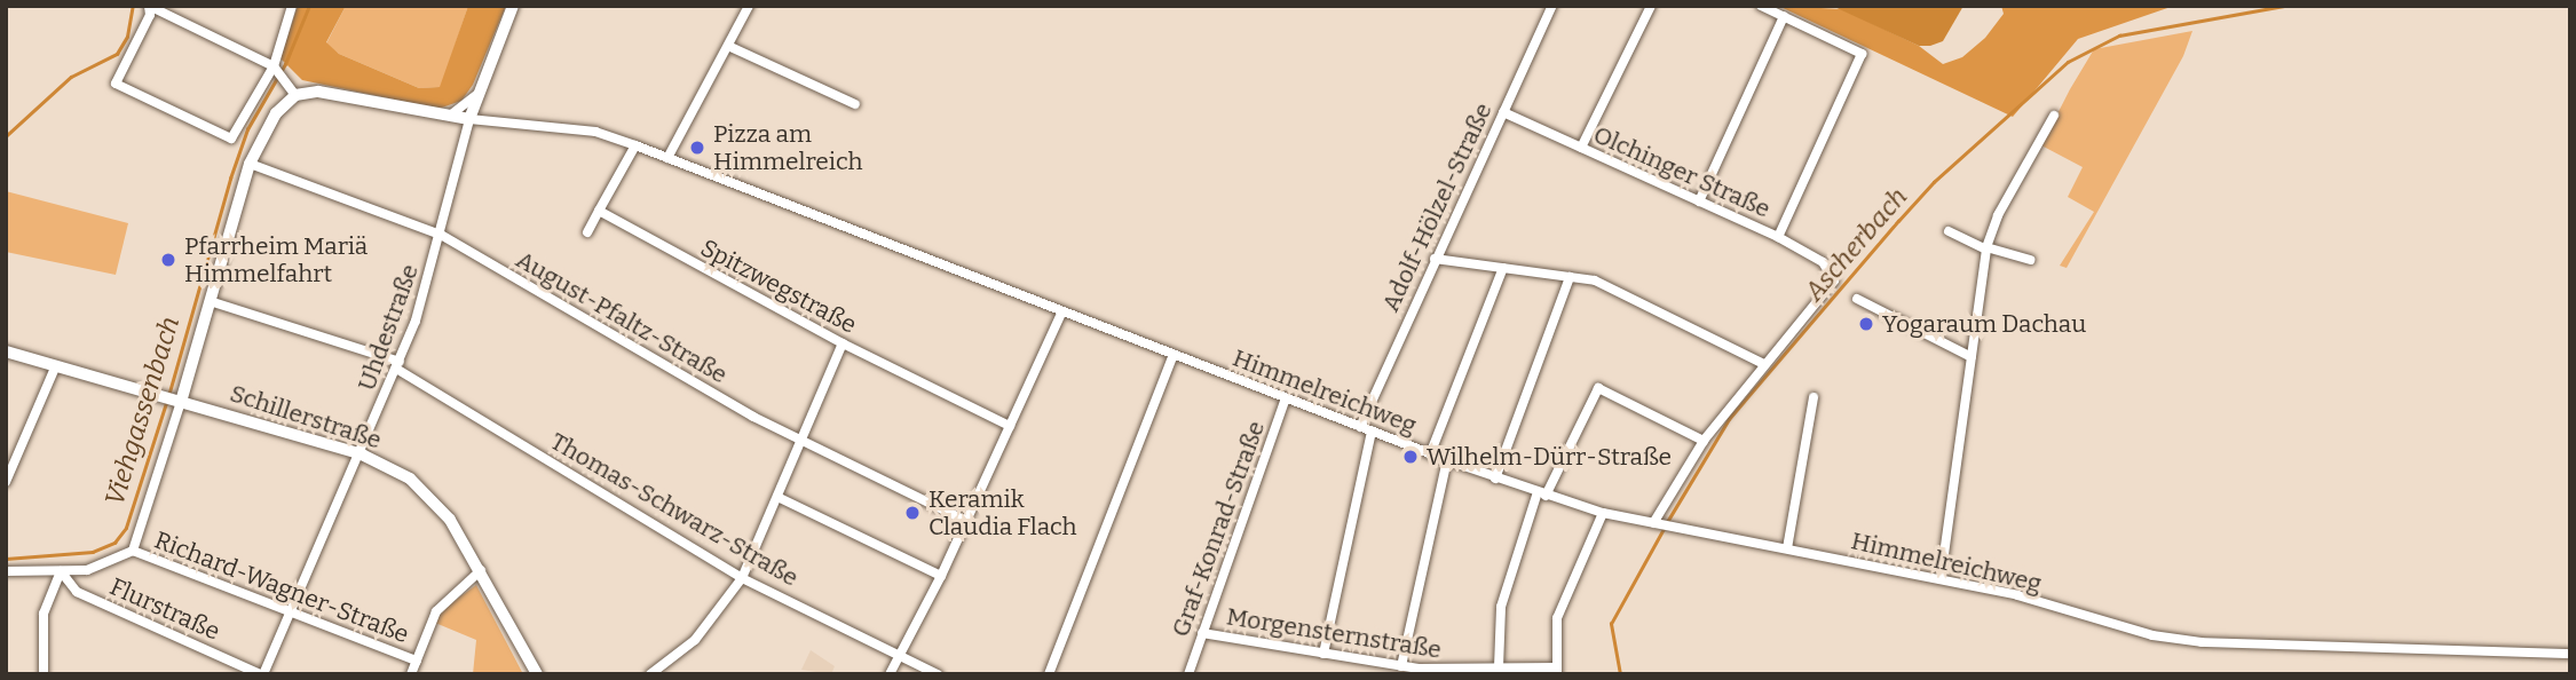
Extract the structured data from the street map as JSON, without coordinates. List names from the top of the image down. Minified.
{"streets":{"street":["Olchinger Straße","Adolf-Hölzel-Straße","Spitzwegstraße","August-Pfaltz-Straße","Uhdestraße","Himmelreichweg","Schillerstraße","Thomas-Schwarz-Straße","Graf-Konrad-Straße","Richard-Wagner-Straße","Flurstraße","Morgensternstraße"]},"crossings":[["Olchinger Straße","Adolf-Hölzel-Straße"],["Adolf-Hölzel-Straße","Himmelreichweg"],["August-Pfaltz-Straße","Uhdestraße"],["Uhdestraße","Himmelreichweg"],["Uhdestraße","Schillerstraße"],["Uhdestraße","Thomas-Schwarz-Straße"],["Uhdestraße","Richard-Wagner-Straße"],["Uhdestraße","Flurstraße"],["Himmelreichweg","Graf-Konrad-Straße"],["Graf-Konrad-Straße","Morgensternstraße"]],"water":["Ascherbach","Viehgassenbach"],"places":["Pizza am Himmelreich","Pfarrheim Mariä Himmelfahrt","Yogaraum Dachau","Wilhelm-Dürr-Straße","Keramik Claudia Flach"]}
